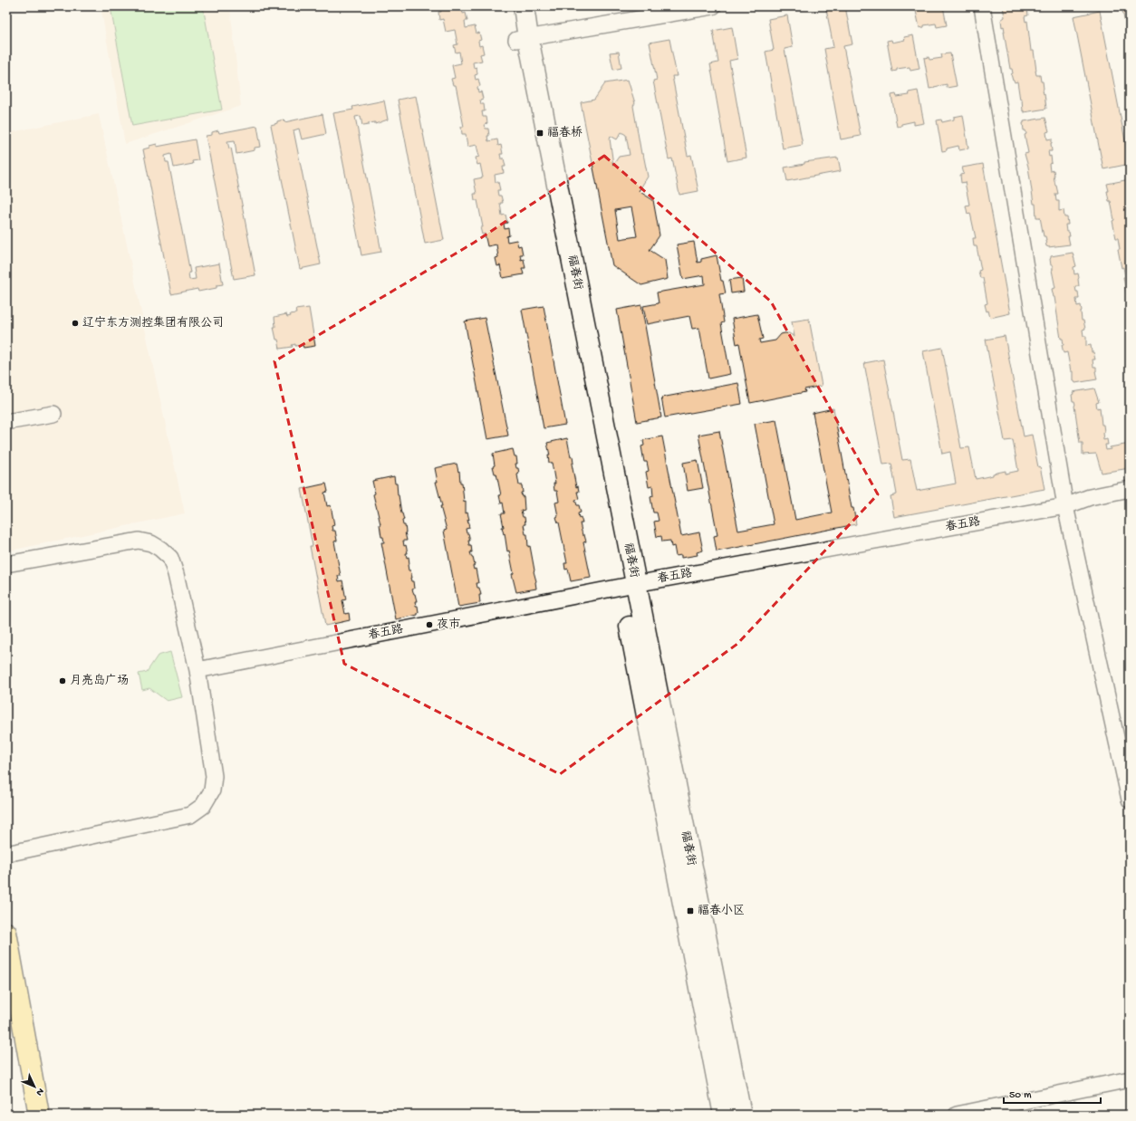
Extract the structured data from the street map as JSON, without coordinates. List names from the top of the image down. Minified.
{"streets":{"main road":["福春街"],"street":["春五路"]},"crossings":[["福春街","春五路"]],"places":{"transit":["福春桥","福春小区"],"other":["辽宁东方测控集团有限公司","夜市","月亮岛广场"]},"scale_bar":"50 m","north":"bottom right"}
